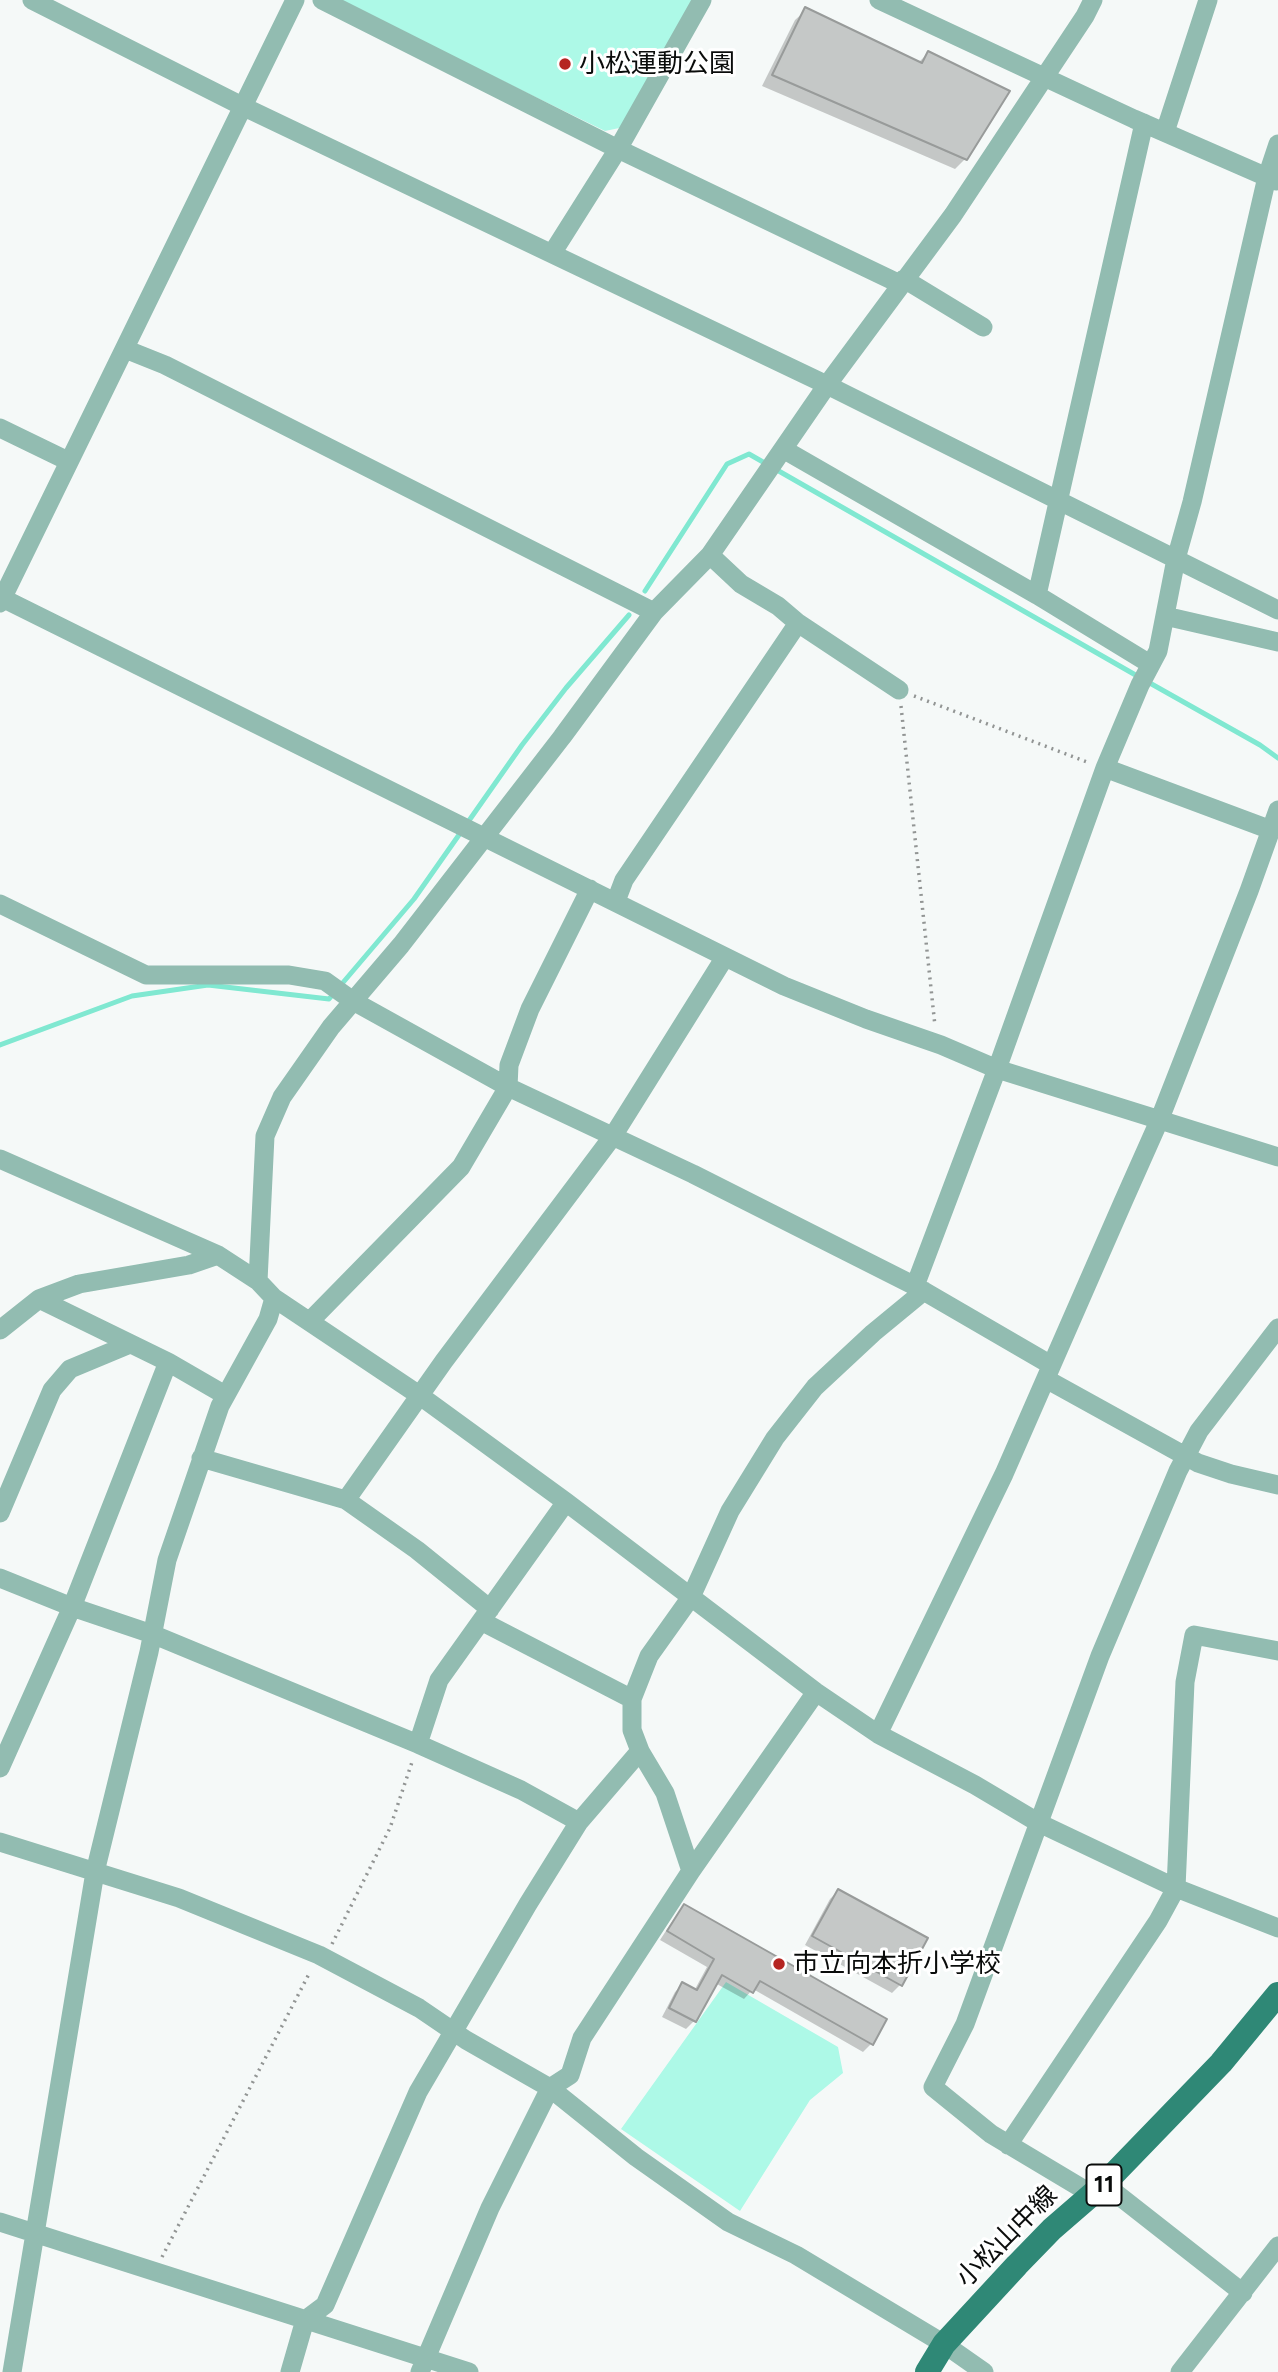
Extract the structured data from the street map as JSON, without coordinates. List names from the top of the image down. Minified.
{"streets":{"main road":["11","小松山中線"]},"places":["小松運動公園","市立向本折小学校"]}
